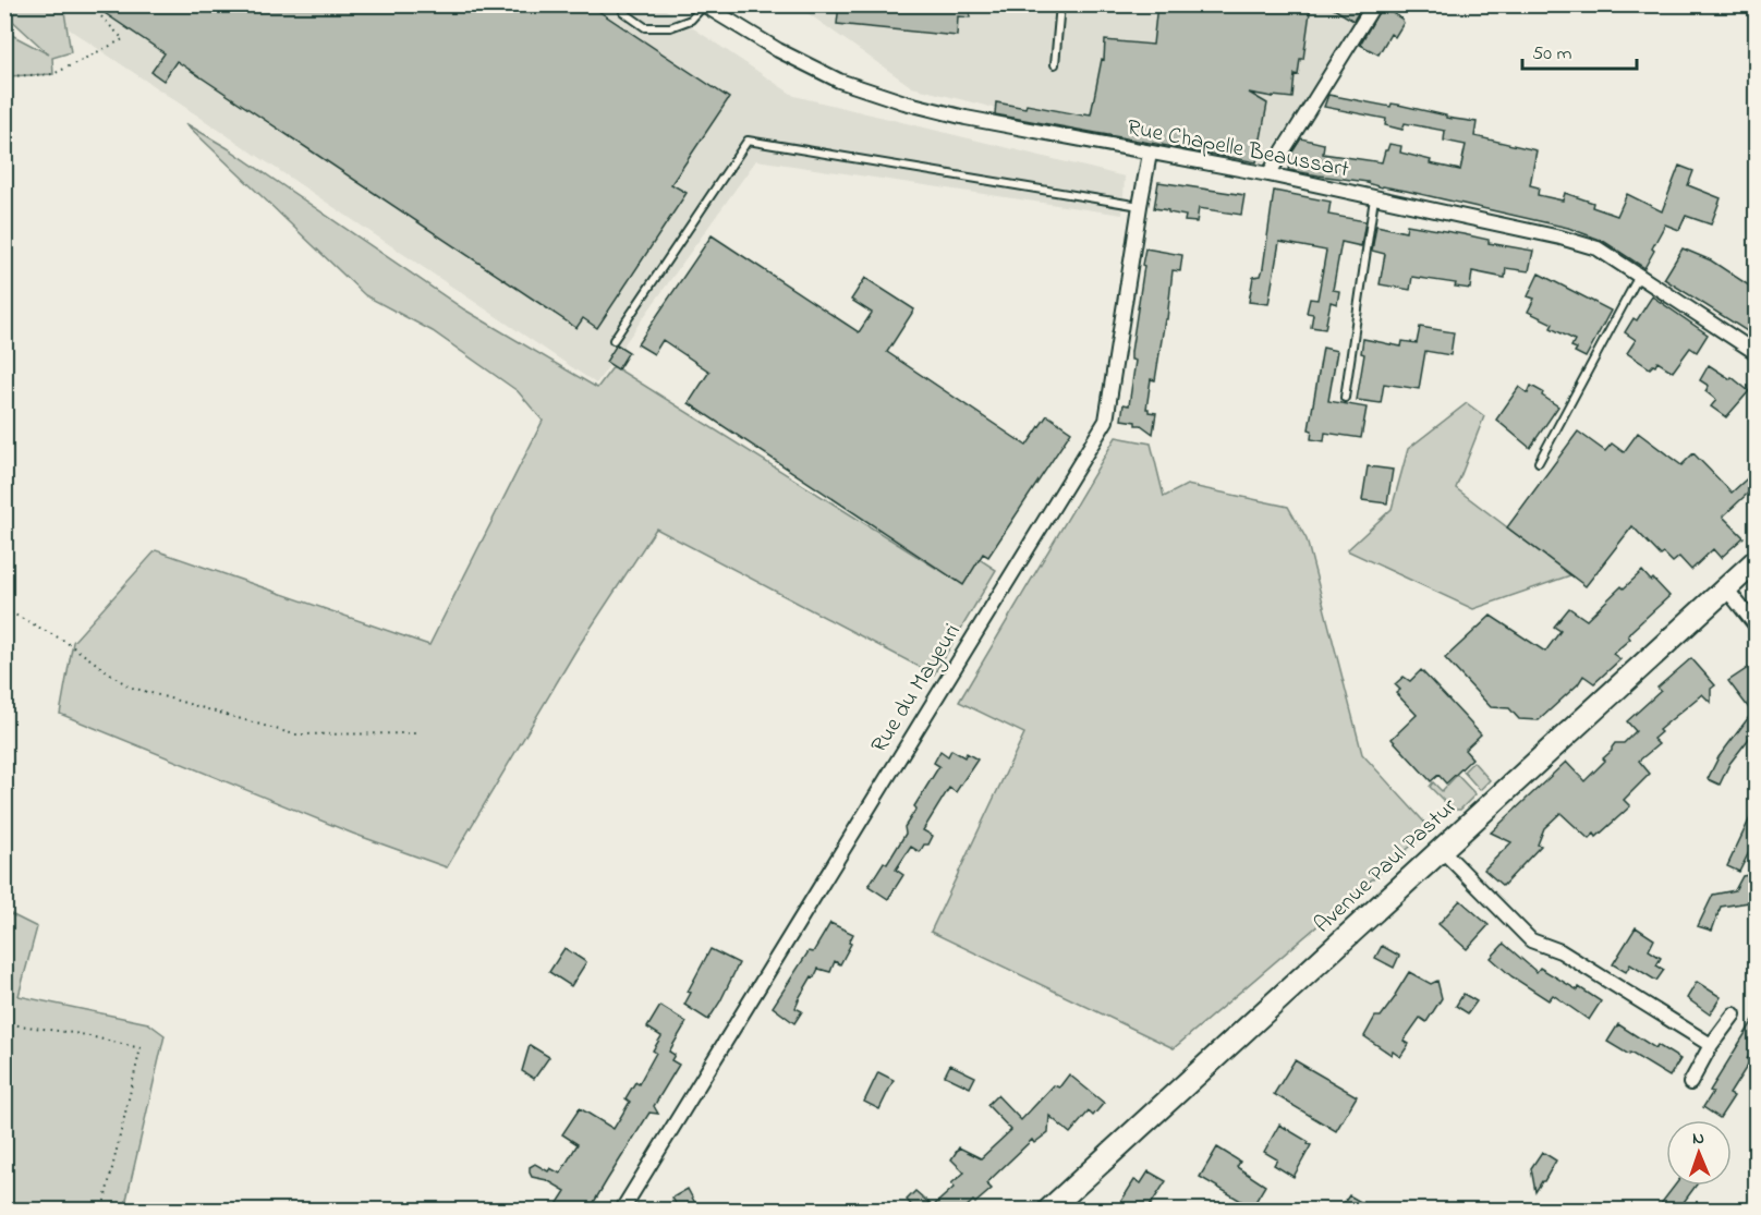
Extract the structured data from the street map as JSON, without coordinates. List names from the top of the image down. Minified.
{"streets":{"main road":["Avenue Paul Pastur"],"street":["Rue Chapelle Beaussart","Rue du Mayeuri"]},"crossings":[["Rue Chapelle Beaussart","Rue du Mayeuri"]],"scale_bar":"50 m","north":"top"}
